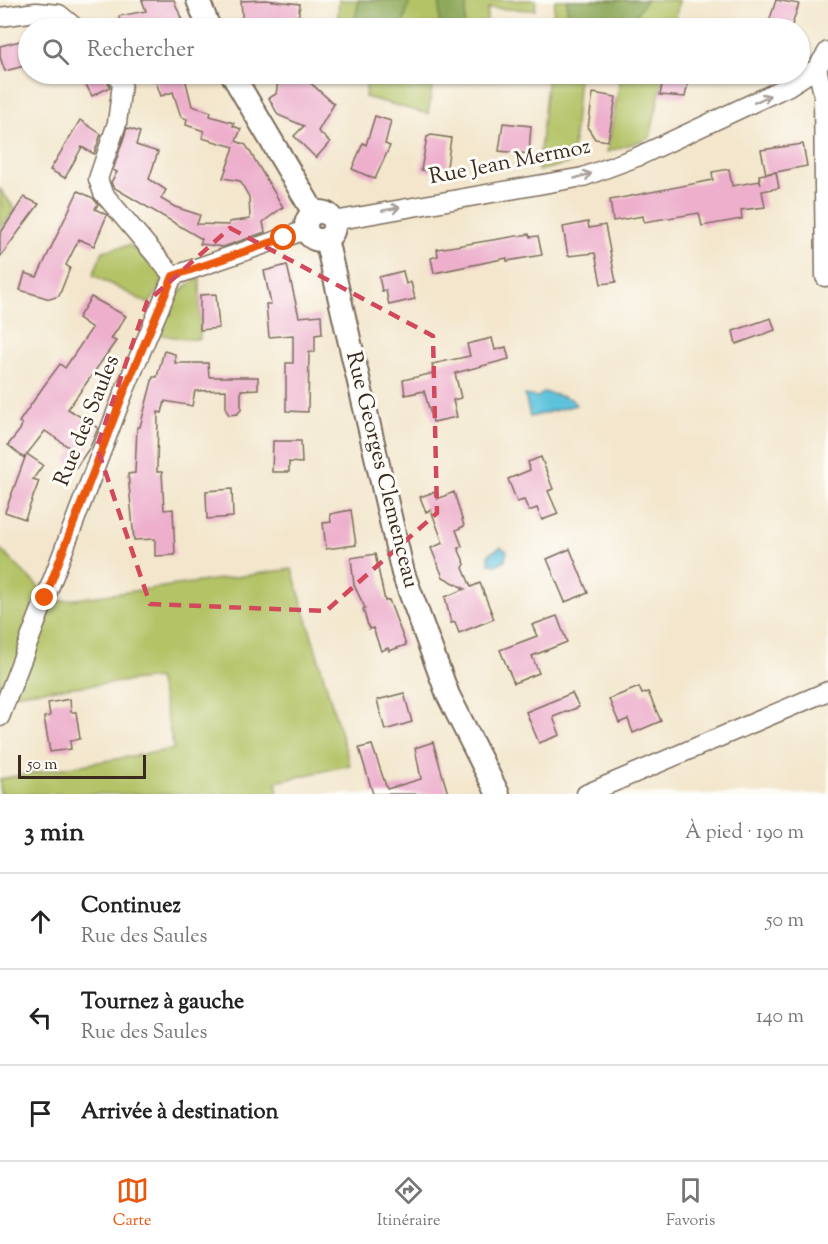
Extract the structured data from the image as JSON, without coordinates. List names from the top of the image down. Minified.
{"streets":{"street":["Rue Jean Mermoz","Rue des Saules","Rue Georges Clemenceau"]},"crossings":[["Rue Jean Mermoz","Rue Georges Clemenceau"]],"one_way":["Rue Jean Mermoz"],"scale_bar":"50 m","page":{"search":"Rechercher","scale":"50 m","heading":["3 min","À pied · 190 m"],"list":[["Continuez","Rue des Saules","50 m"],["Tournez à gauche","Rue des Saules","140 m"],"Arrivée à destination"],"nav":["Carte","Itinéraire","Favoris"]}}
